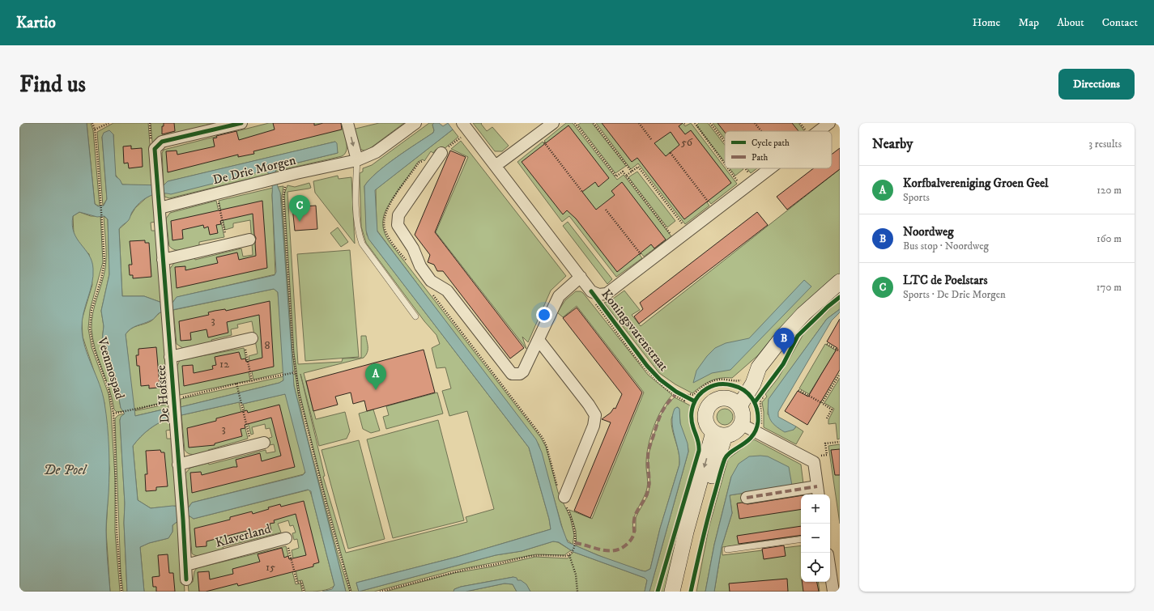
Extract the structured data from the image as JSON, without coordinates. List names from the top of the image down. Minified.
{"streets":{"street":["De Drie Morgen","Koningsvarenstraat","De Hofstee","Klaverland"],"path":["Veenmospad"]},"crossings":[["De Drie Morgen","De Hofstee"],["De Hofstee","Klaverland"]],"water":["De Poel"],"house_numbers":["56","3","8","12","3","15"],"legend":["Cycle path","Path"],"page":{"header":"Kartio","nav":["Home","Map","About","Contact"],"buttons":"Directions","title":"Find us","heading":["Nearby","3 results"],"list":[{"mark":"A","name":"Korfbalvereniging Groen Geel","note":"Sports","value":"120 m"},{"mark":"B","name":"Noordweg","note":"Bus stop · Noordweg","value":"160 m"},{"mark":"C","name":"LTC de Poelstars","note":"Sports · De Drie Morgen","value":"170 m"}],"pins":["C","B","A"],"map_buttons":["+","−"]}}
